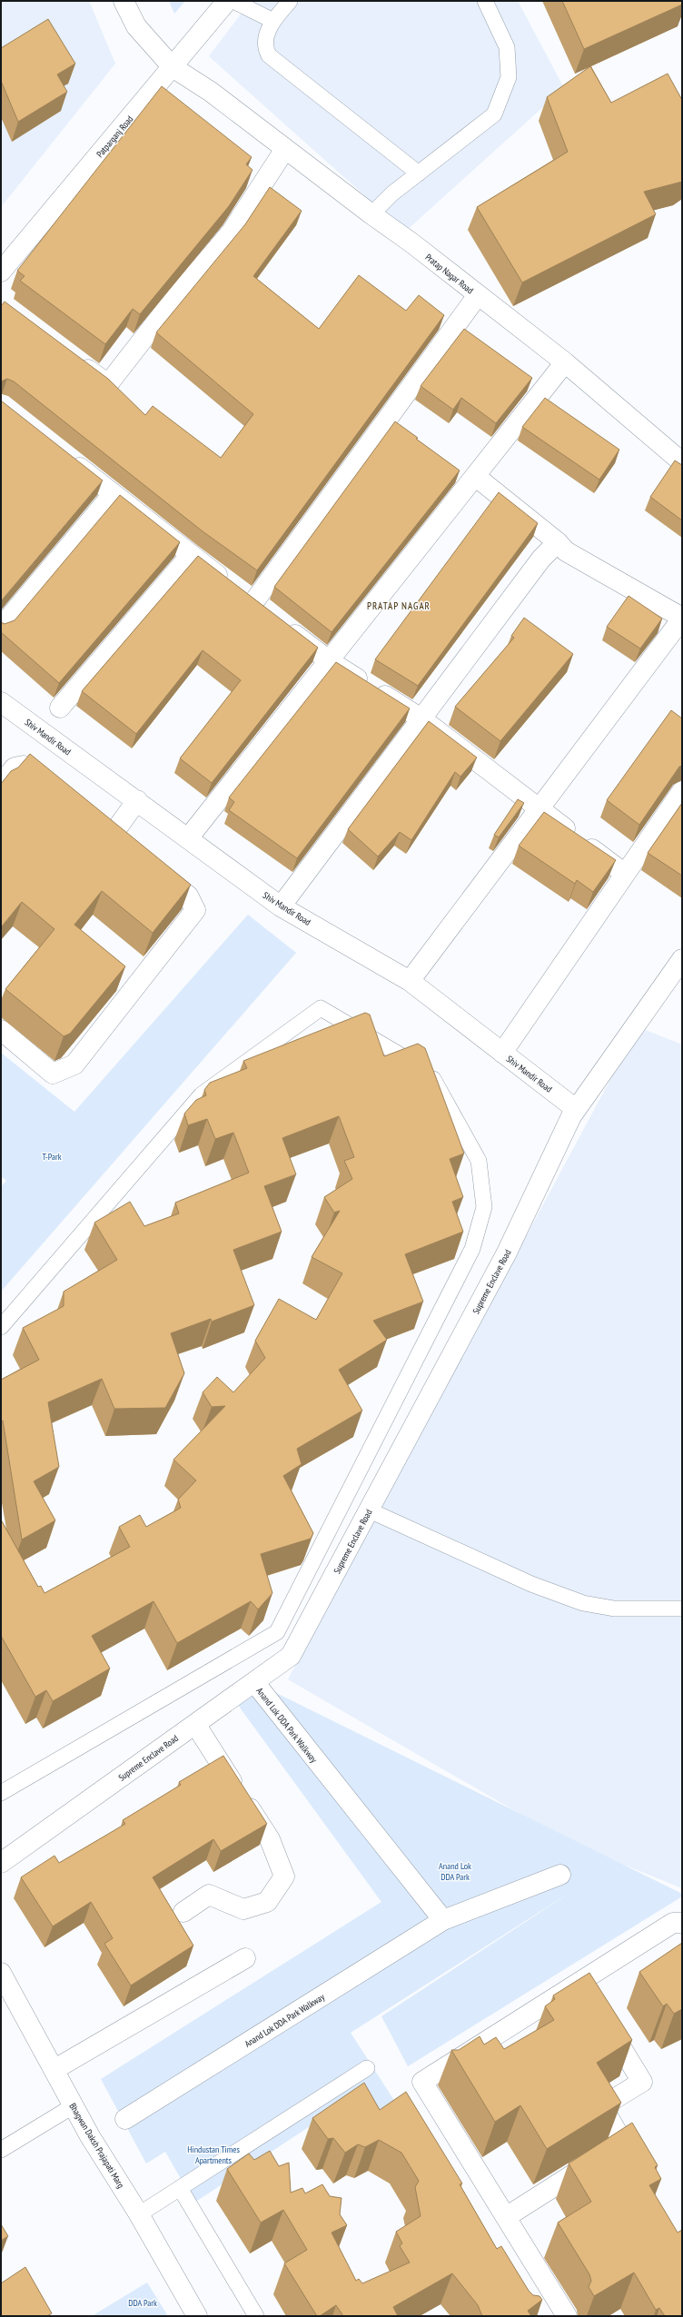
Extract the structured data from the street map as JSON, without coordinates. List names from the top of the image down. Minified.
{"streets":{"street":["Patparganj Road","Pratap Nagar Road","Shiv Mandir Road","Supreme Enclave Road","Anand Lok DDA Park Walkway","Bhagwan Daksh Prajapati Marg"]},"crossings":[["Patparganj Road","Pratap Nagar Road"],["Shiv Mandir Road","Supreme Enclave Road"],["Supreme Enclave Road","Anand Lok DDA Park Walkway"]],"districts":["PRATAP NAGAR"],"parks":["T-Park","Anand Lok DDA Park","Hindustan Times Apartments","DDA Park"]}
